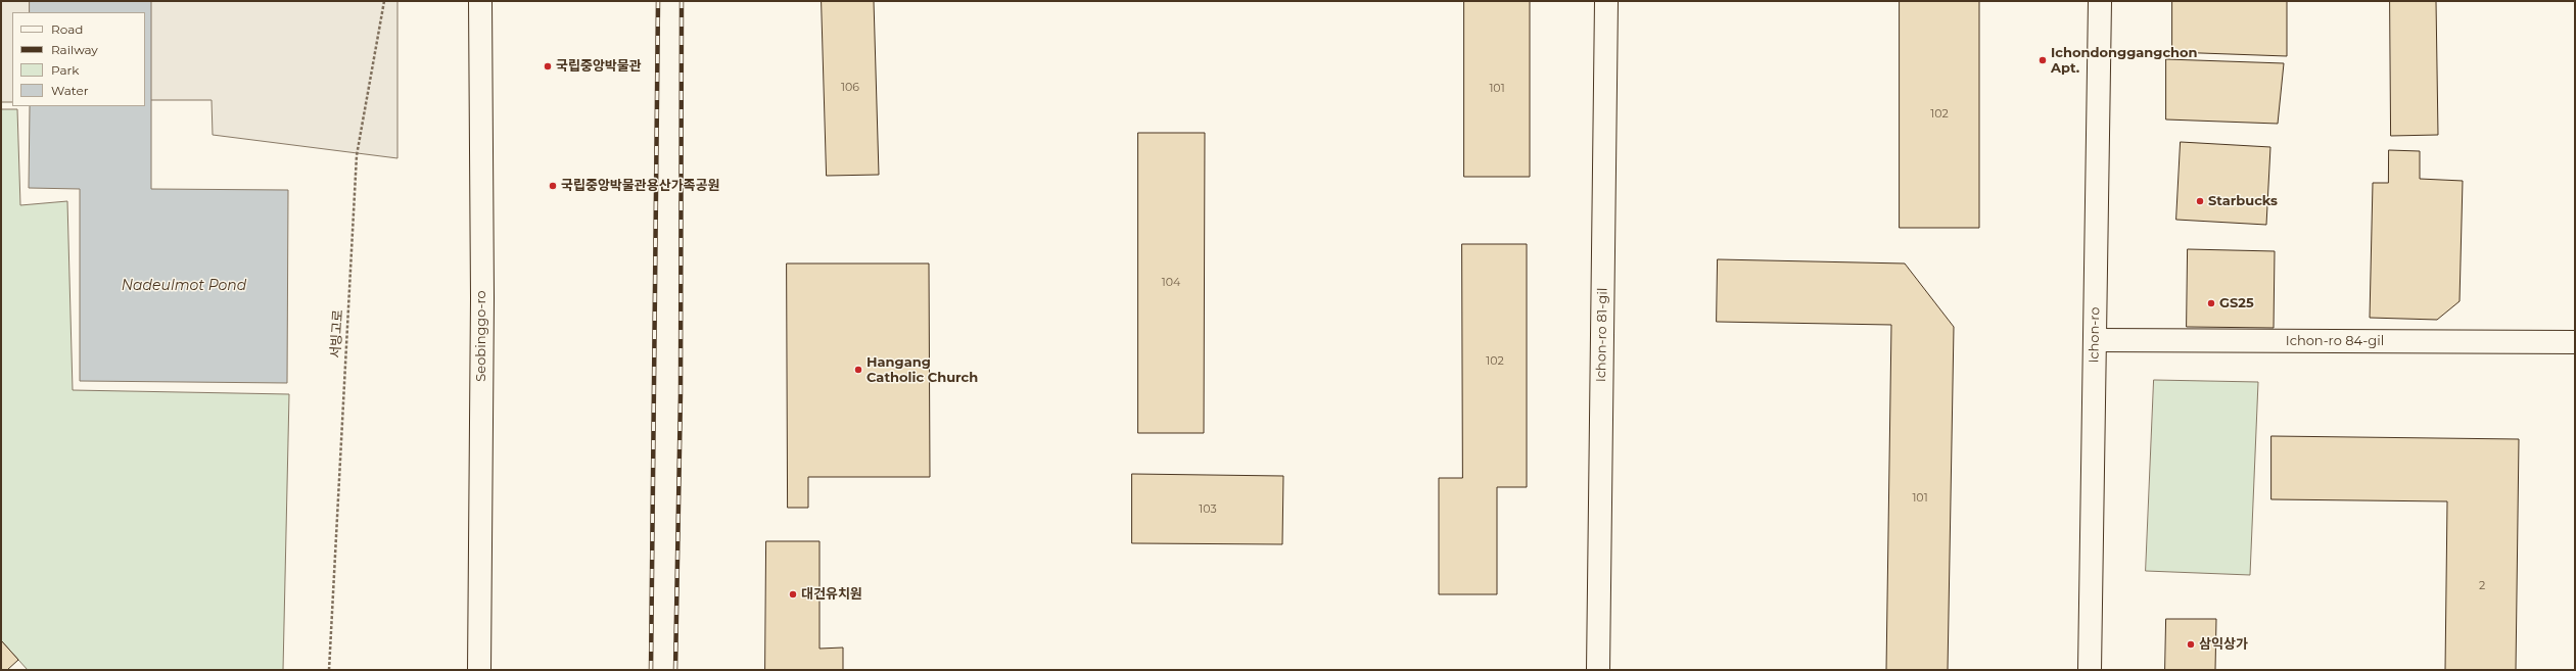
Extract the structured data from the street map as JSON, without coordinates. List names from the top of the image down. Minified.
{"streets":{"street":["Ichon-ro 81-gil","Ichon-ro","Seobinggo-ro","Ichon-ro 84-gil"],"path":["서빙고로"]},"crossings":[["Ichon-ro","Ichon-ro 84-gil"]],"water":["Nadeulmot Pond"],"places":["Ichondonggangchon Apt.","국립중앙박물관","국립중앙박물관용산가족공원","Starbucks","GS25","Hangang Catholic Church","대건유치원","삼익상가"],"house_numbers":["106","101","102","104","102","101","103","2"],"legend":["Road","Railway","Park","Water"]}
